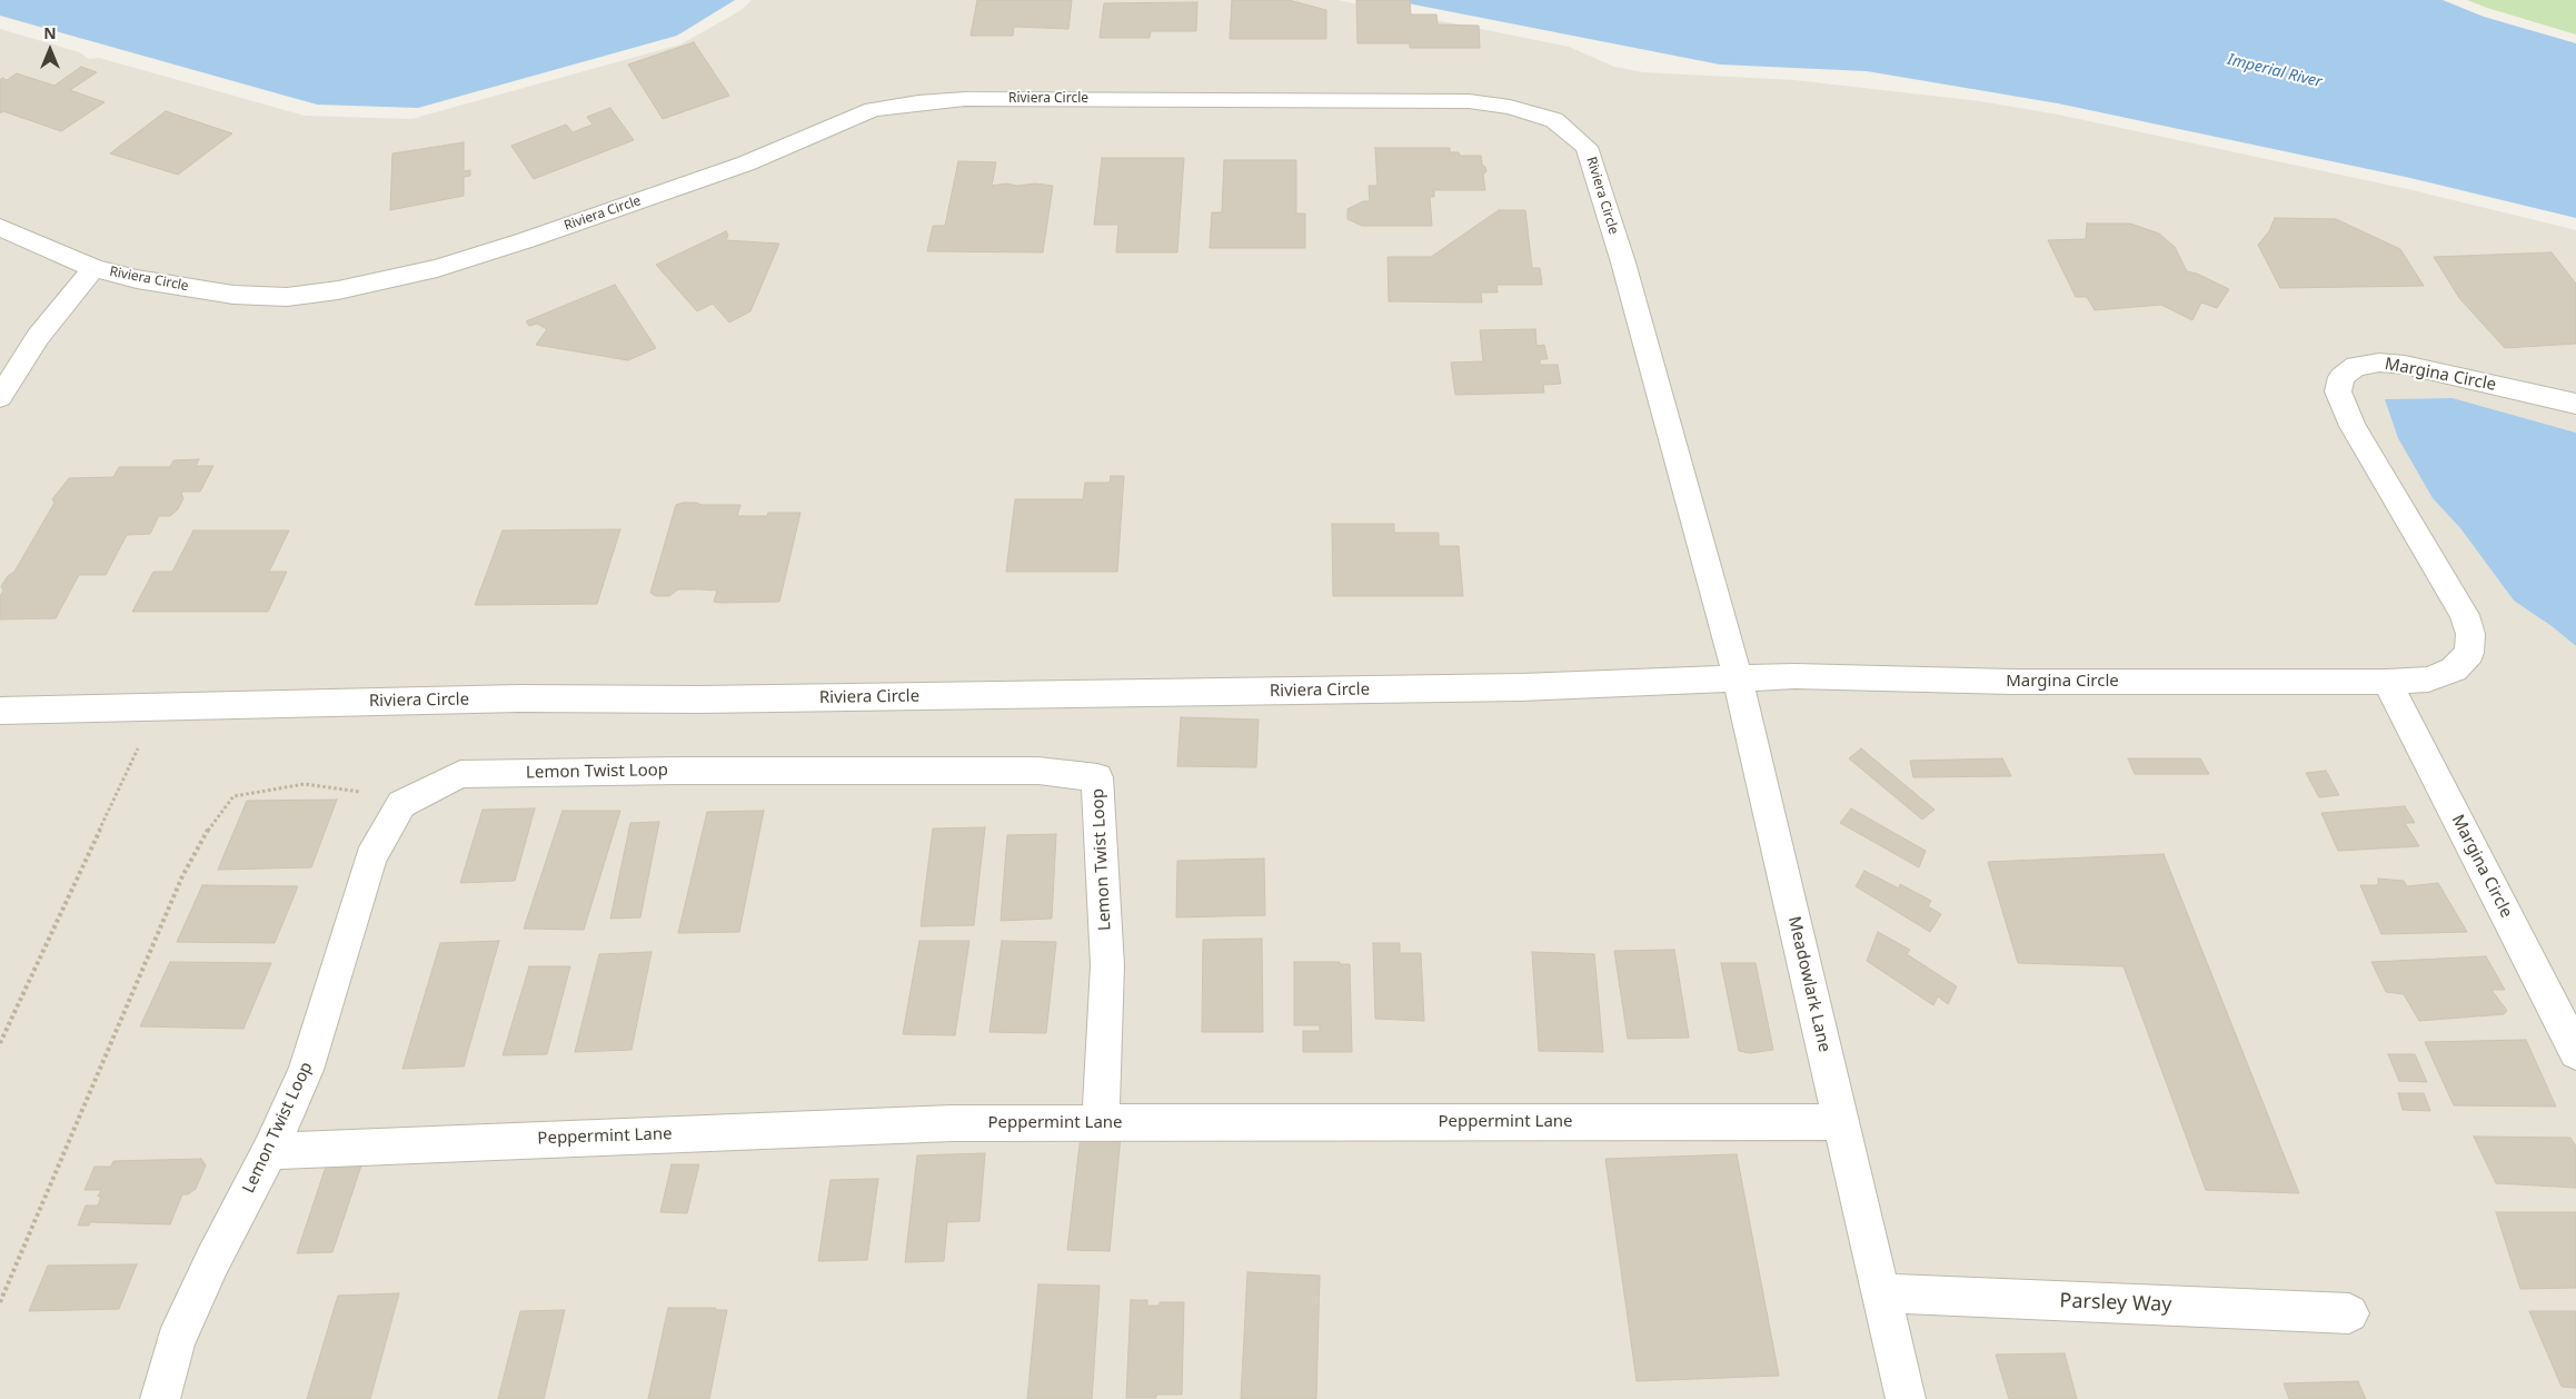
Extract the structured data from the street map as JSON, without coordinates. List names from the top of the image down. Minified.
{"streets":{"street":["Riviera Circle","Margina Circle","Lemon Twist Loop","Meadowlark Lane","Peppermint Lane","Parsley Way"]},"crossings":[["Riviera Circle","Margina Circle"],["Riviera Circle","Meadowlark Lane"],["Margina Circle","Meadowlark Lane"],["Lemon Twist Loop","Peppermint Lane"],["Meadowlark Lane","Peppermint Lane"],["Meadowlark Lane","Parsley Way"]],"water":["Imperial River"],"north":"top"}
